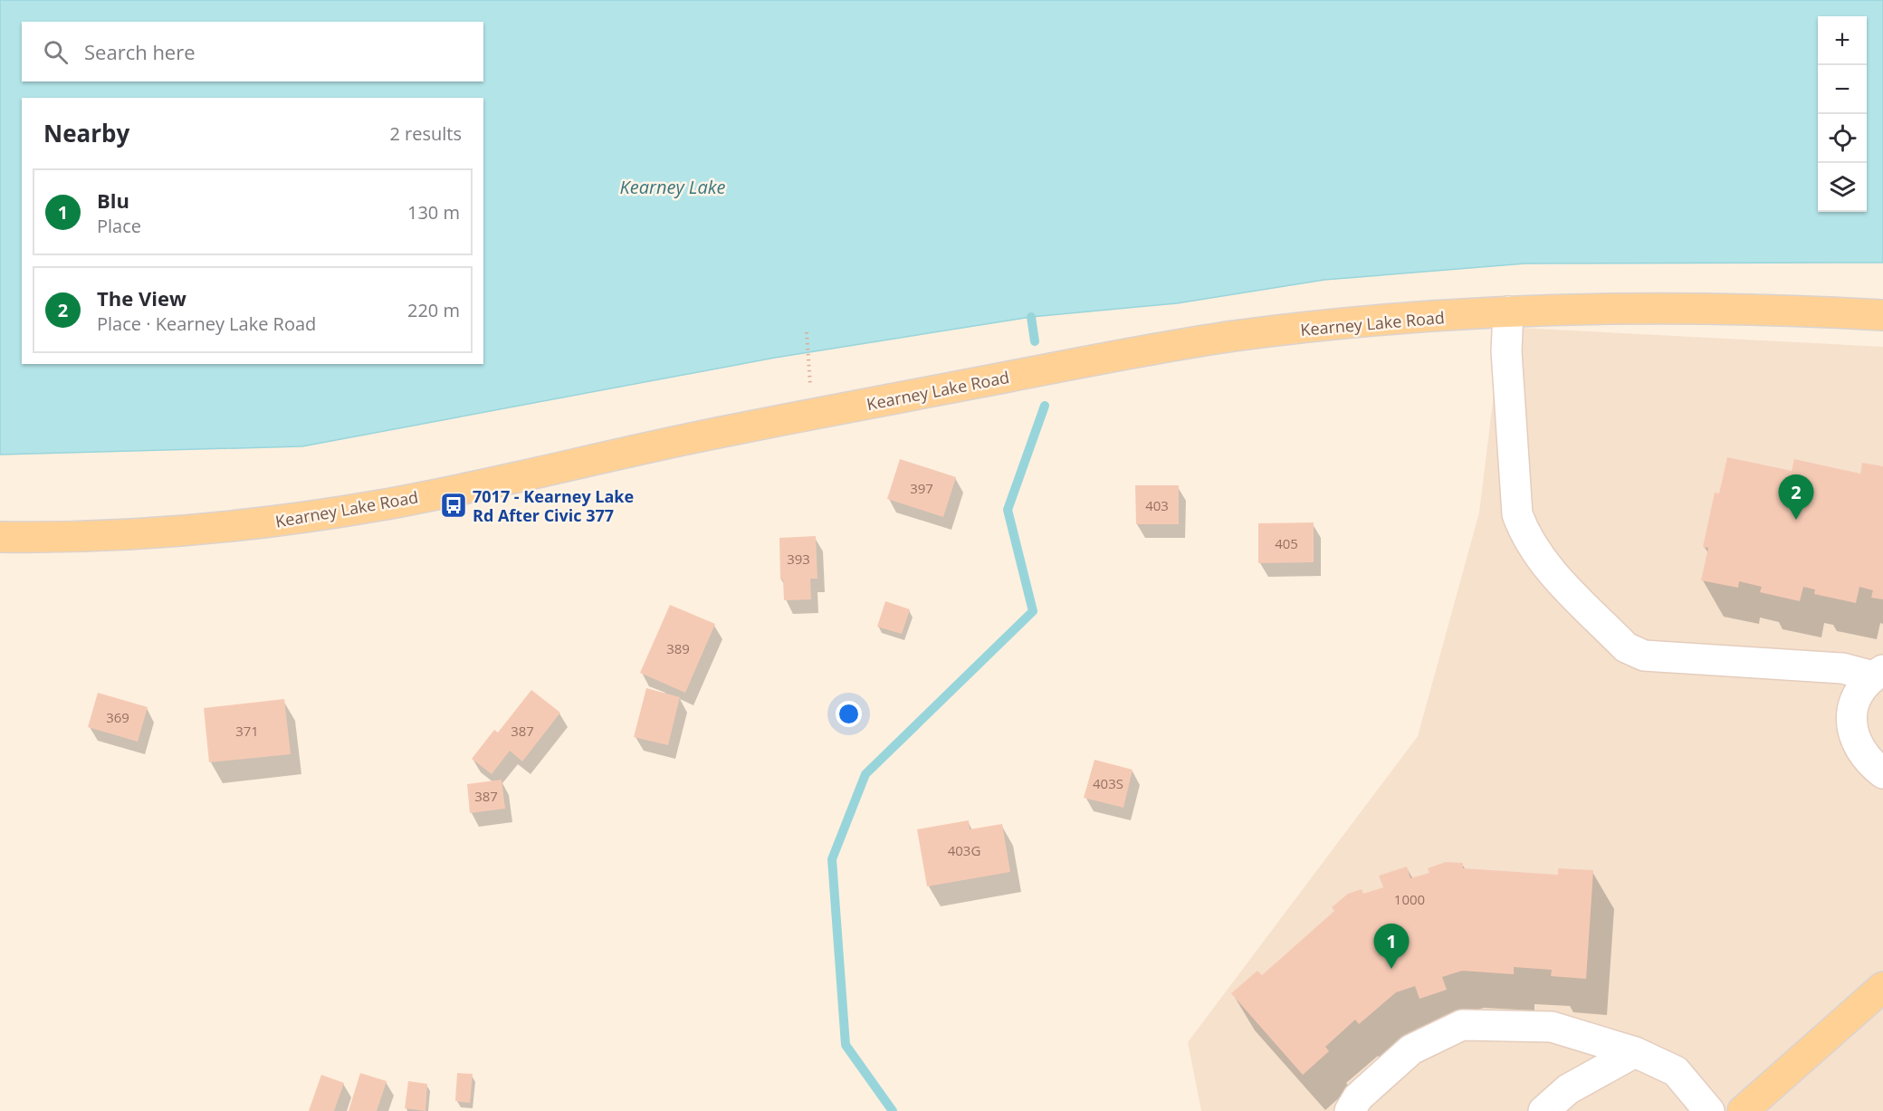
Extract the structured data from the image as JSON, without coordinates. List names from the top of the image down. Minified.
{"streets":{"main road":["Kearney Lake Road"]},"water":["Kearney Lake"],"places":{"bus stop":["7017 - Kearney Lake Rd After Civic 377"]},"house_numbers":["397","403","405","393","389","369","371","387","403S","387","403G","1000"],"page":{"map_buttons":["+","−"],"search":"Search here","heading":["Nearby","2 results"],"list":[{"mark":"1","name":"Blu","note":"Place","value":"130 m"},{"mark":"2","name":"The View","note":"Place · Kearney Lake Road","value":"220 m"}],"pins":["2","1"]}}
